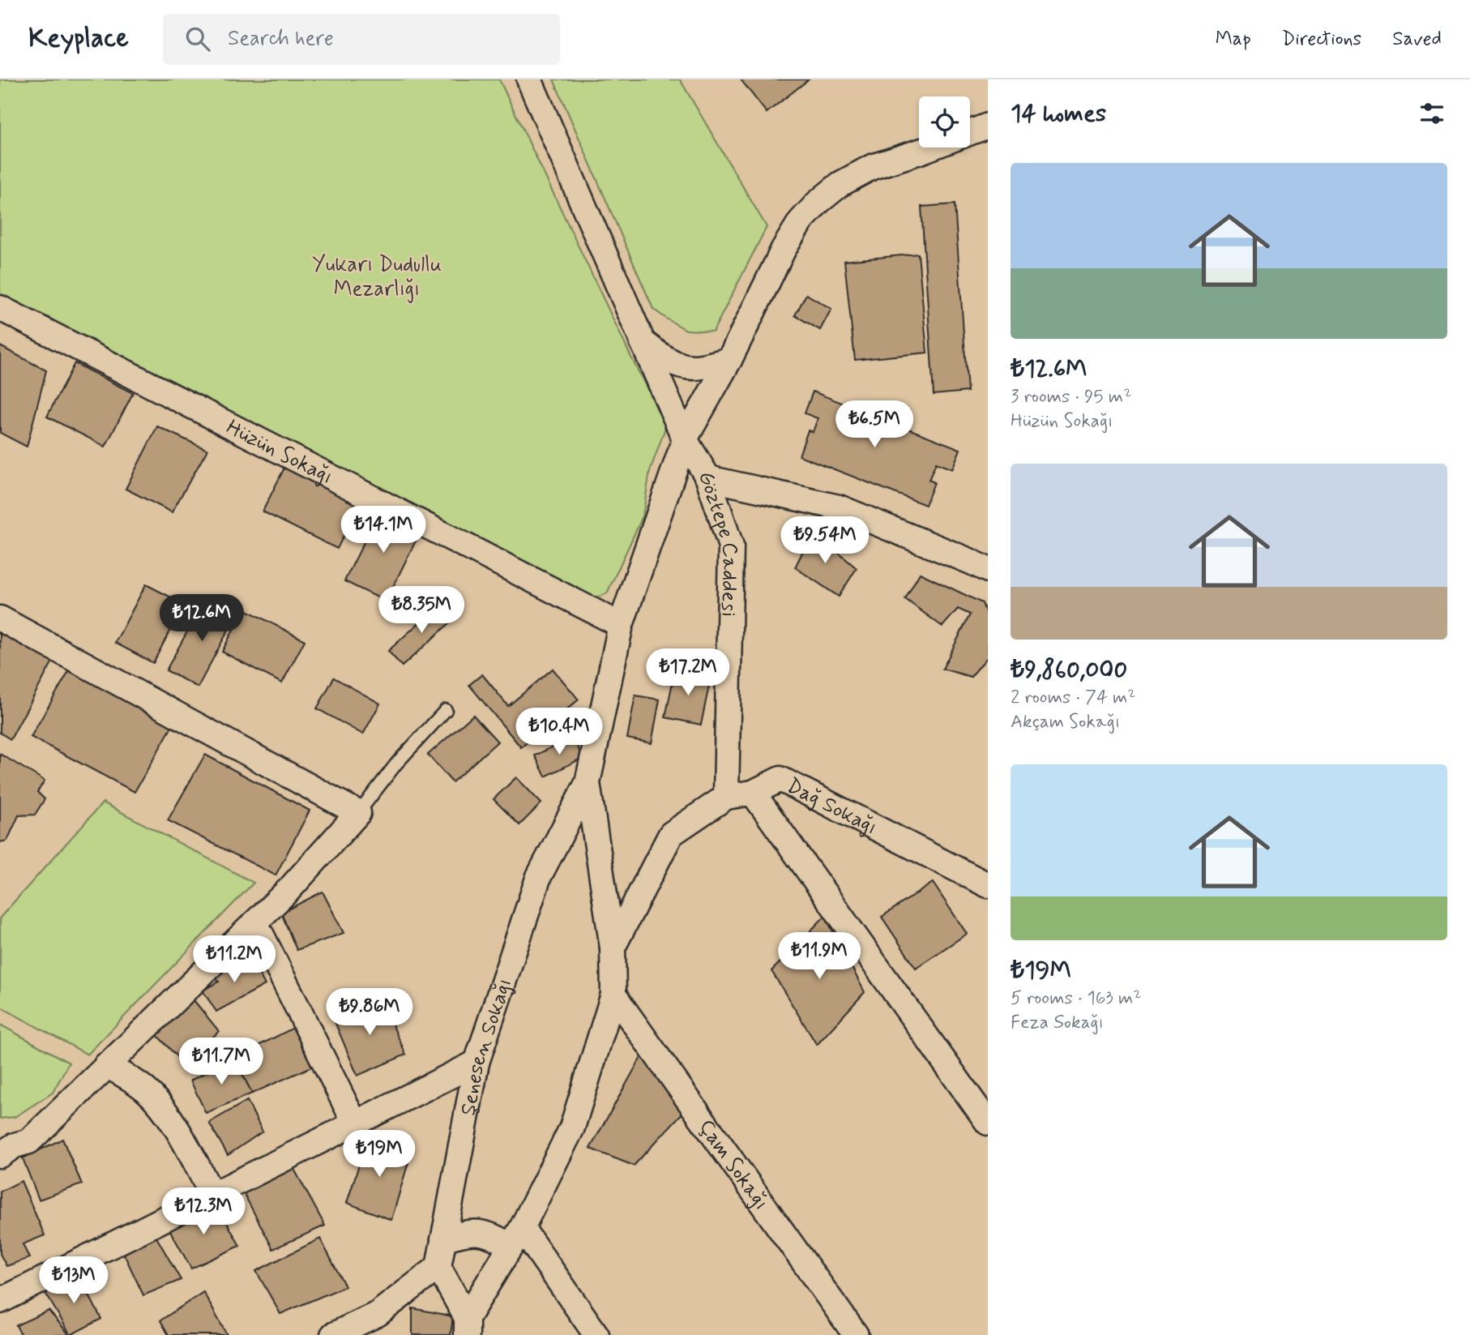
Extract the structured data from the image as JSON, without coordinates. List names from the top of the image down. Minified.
{"streets":{"street":["Hüzün Sokağı","Göztepe Caddesi","Dağ Sokağı","Şenesen Sokağı","Çam Sokağı"]},"crossings":[["Göztepe Caddesi","Dağ Sokağı"]],"parks":["Yukarı Dudullu Mezarlığı"],"page":{"header":"Keyplace","search":"Search here","nav":["Map","Directions","Saved"],"heading":"14 homes","list":[{"name":"₺12.6M","note":"3 rooms · 95 m² · Hüzün Sokağı"},{"name":"₺9,860,000","note":"2 rooms · 74 m² · Akçam Sokağı"},{"name":"₺19M","note":"5 rooms · 163 m² · Feza Sokağı"}],"price":["₺6.5M","₺14.1M","₺9.54M","₺8.35M","₺12.6M","₺17.2M","₺10.4M","₺11.9M","₺11.2M","₺9.86M","₺11.7M","₺19M","₺12.3M","₺13M"]}}
